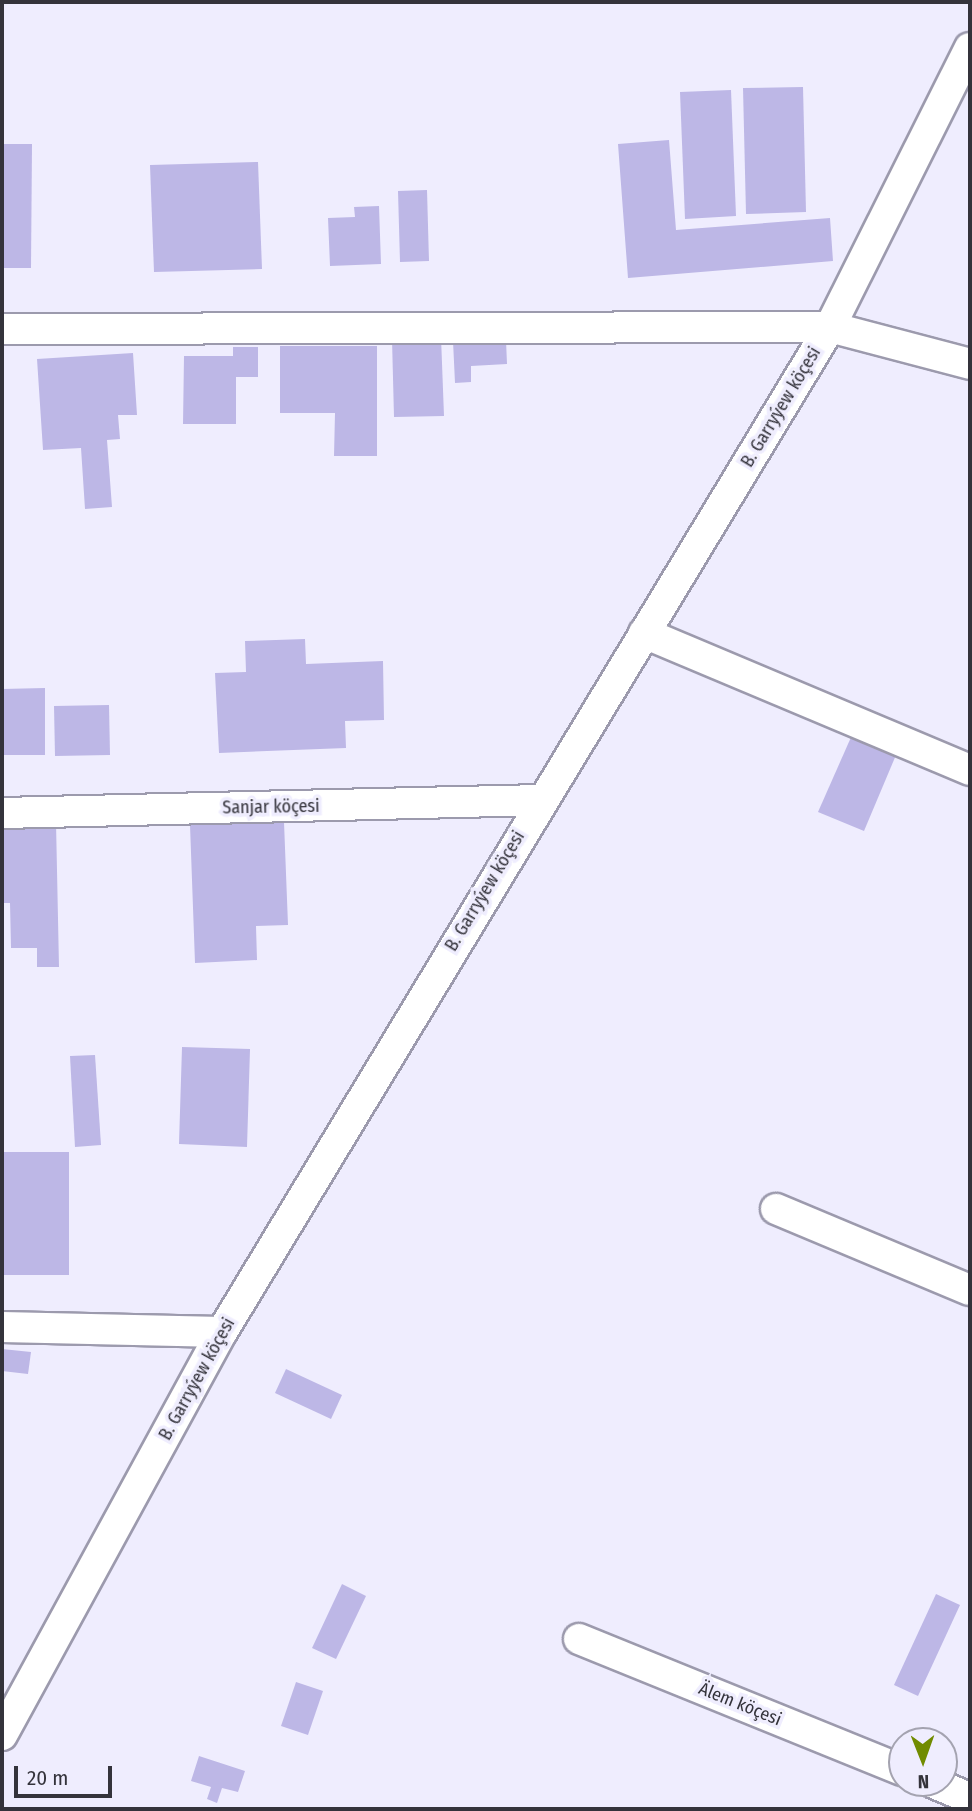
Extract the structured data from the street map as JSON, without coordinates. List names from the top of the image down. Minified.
{"streets":{"street":["B. Garryýew köçesi","Sanjar köçesi","Älem köçesi"]},"crossings":[["B. Garryýew köçesi","Sanjar köçesi"]],"scale_bar":"20 m","north":"bottom"}
